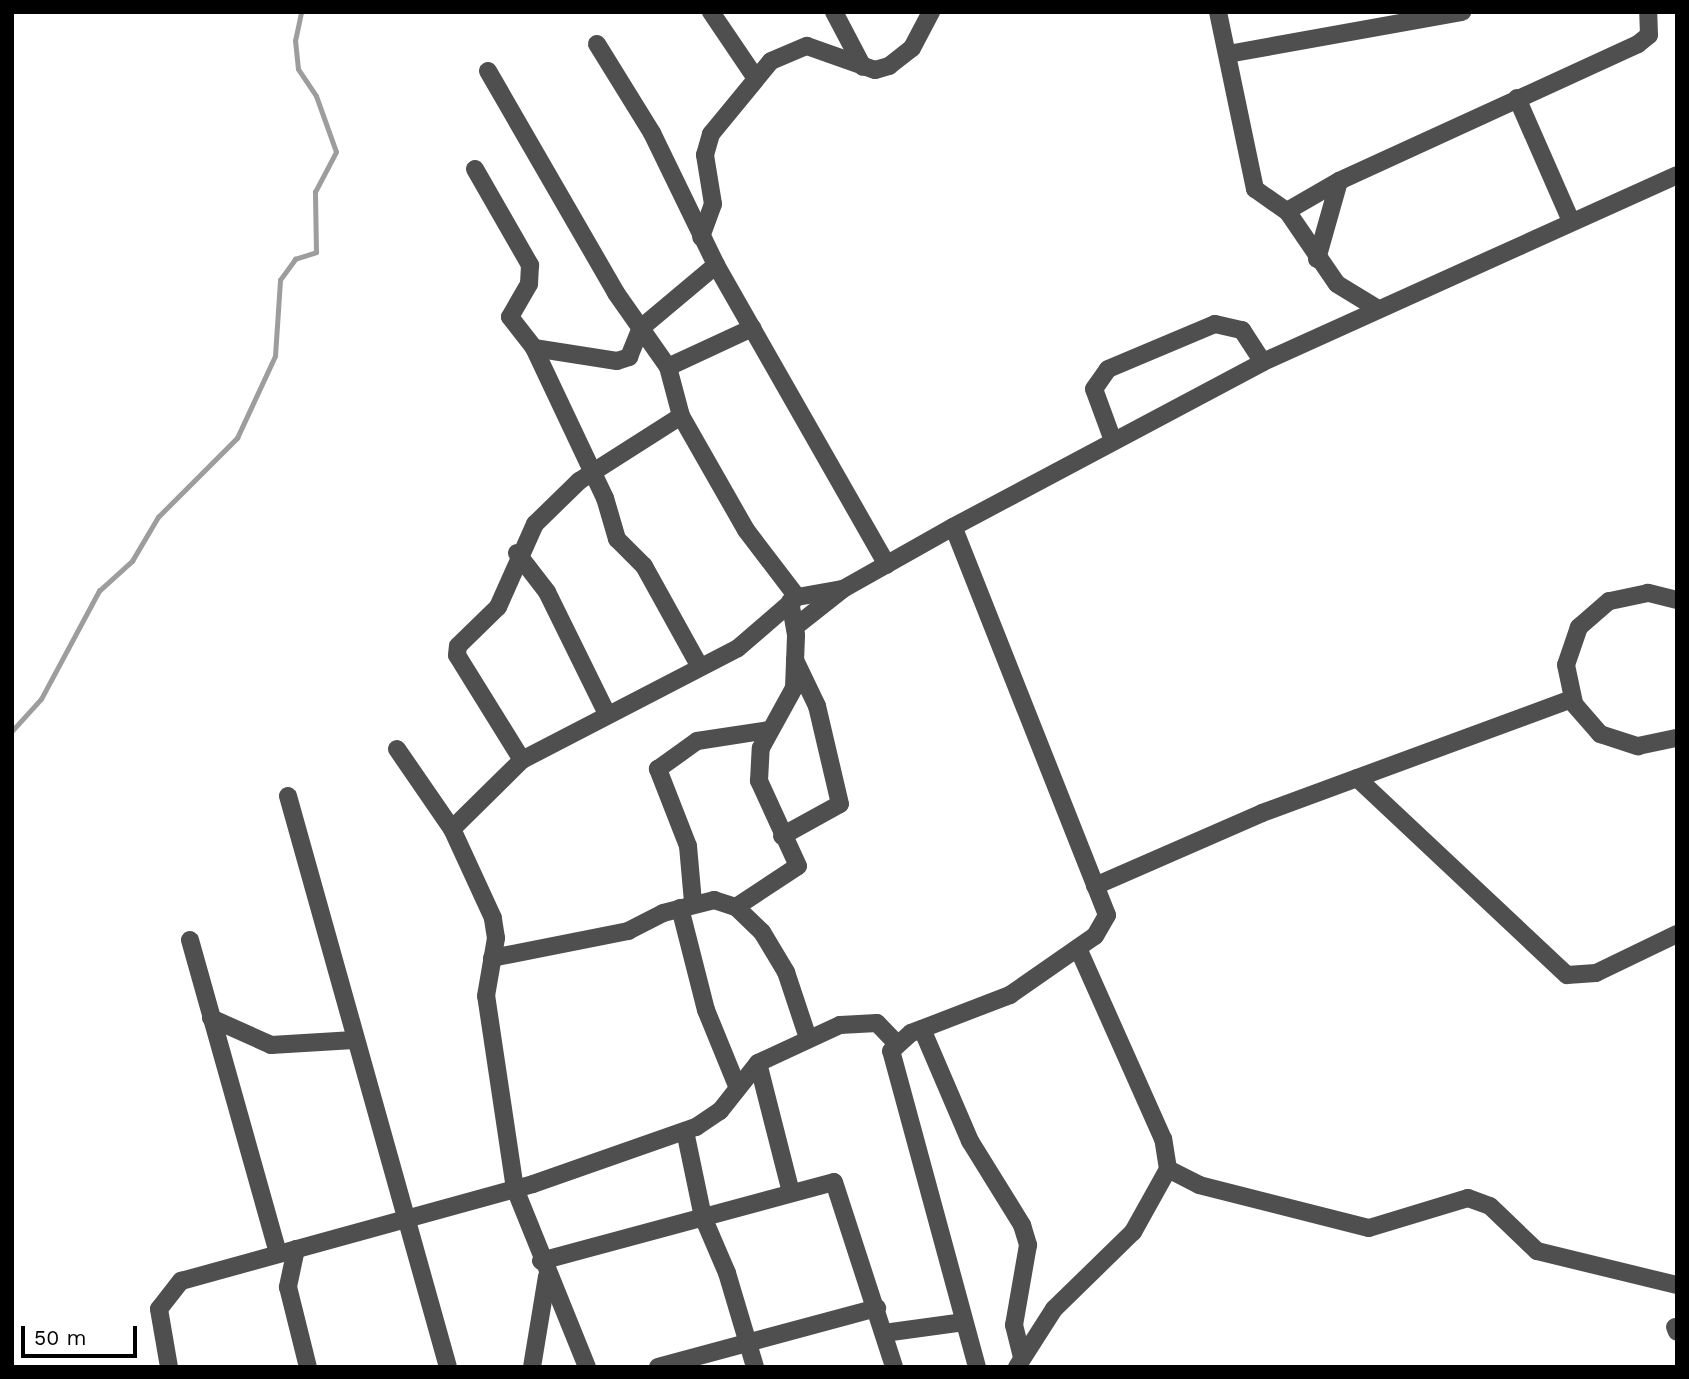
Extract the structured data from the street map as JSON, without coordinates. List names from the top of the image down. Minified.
{"scale_bar":"50 m"}
